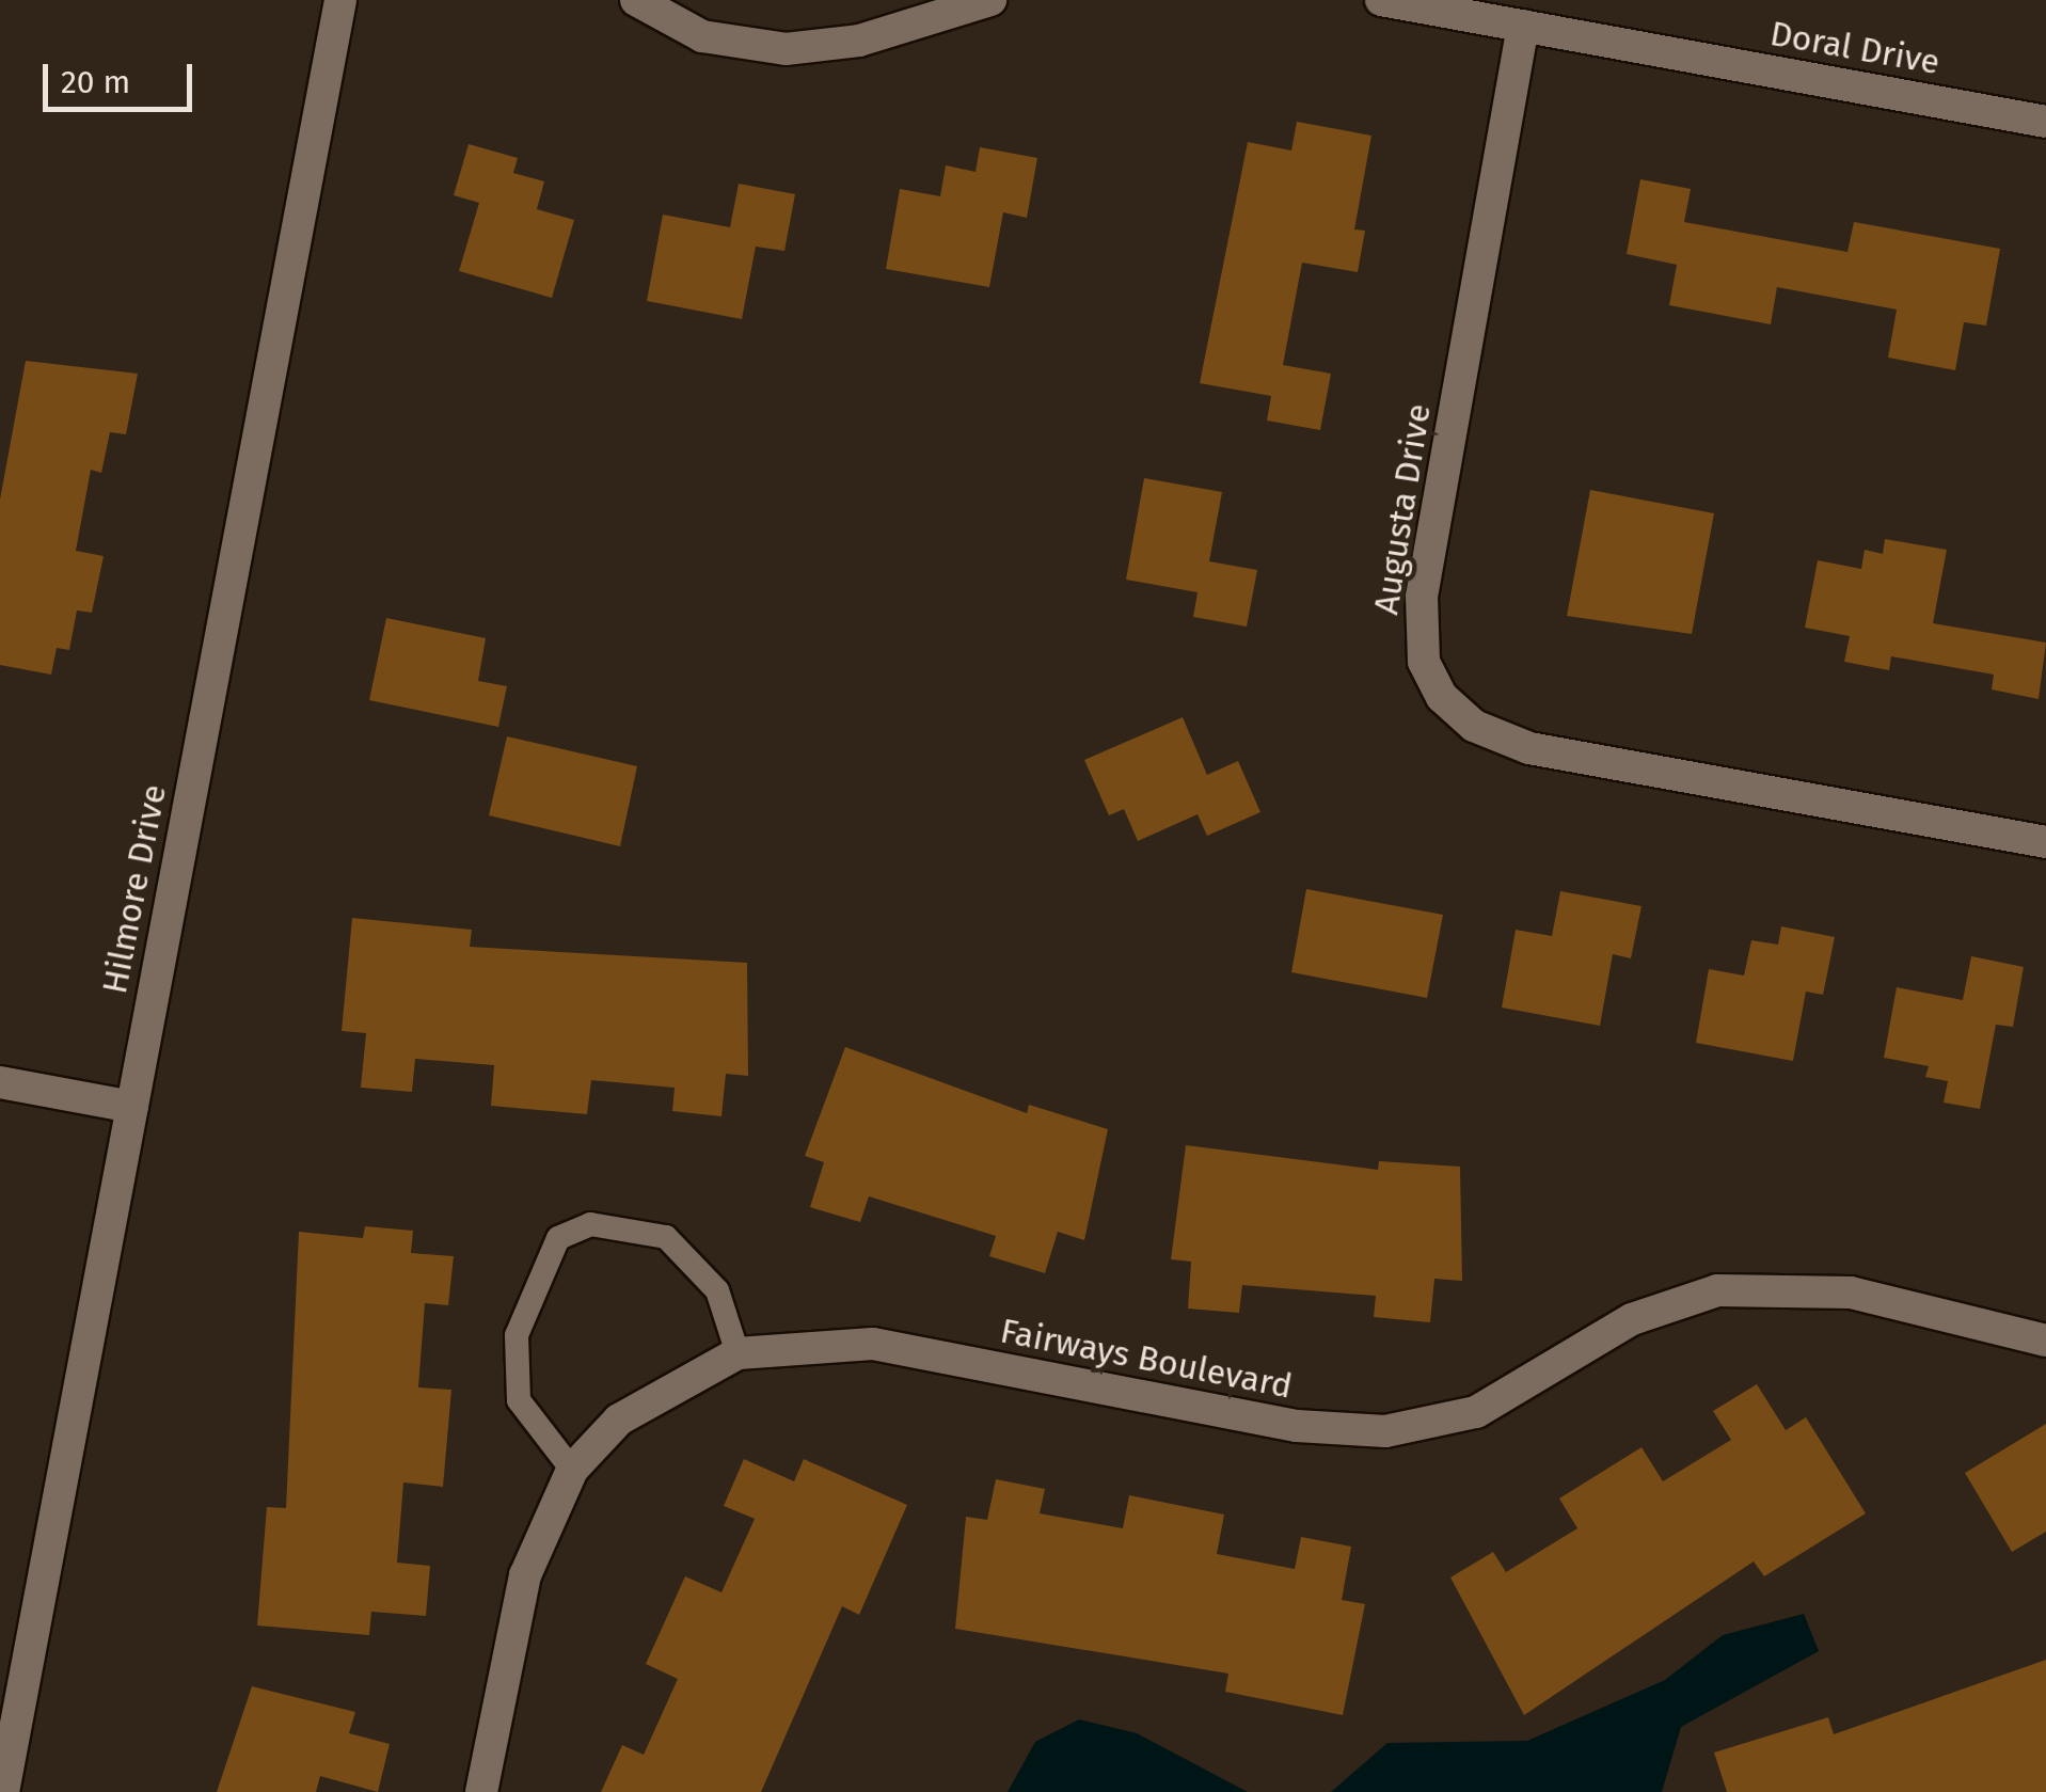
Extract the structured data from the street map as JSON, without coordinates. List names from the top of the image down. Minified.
{"streets":{"street":["Doral Drive","Augusta Drive","Hilmore Drive","Fairways Boulevard"]},"crossings":[["Doral Drive","Augusta Drive"]],"scale_bar":"20 m"}
